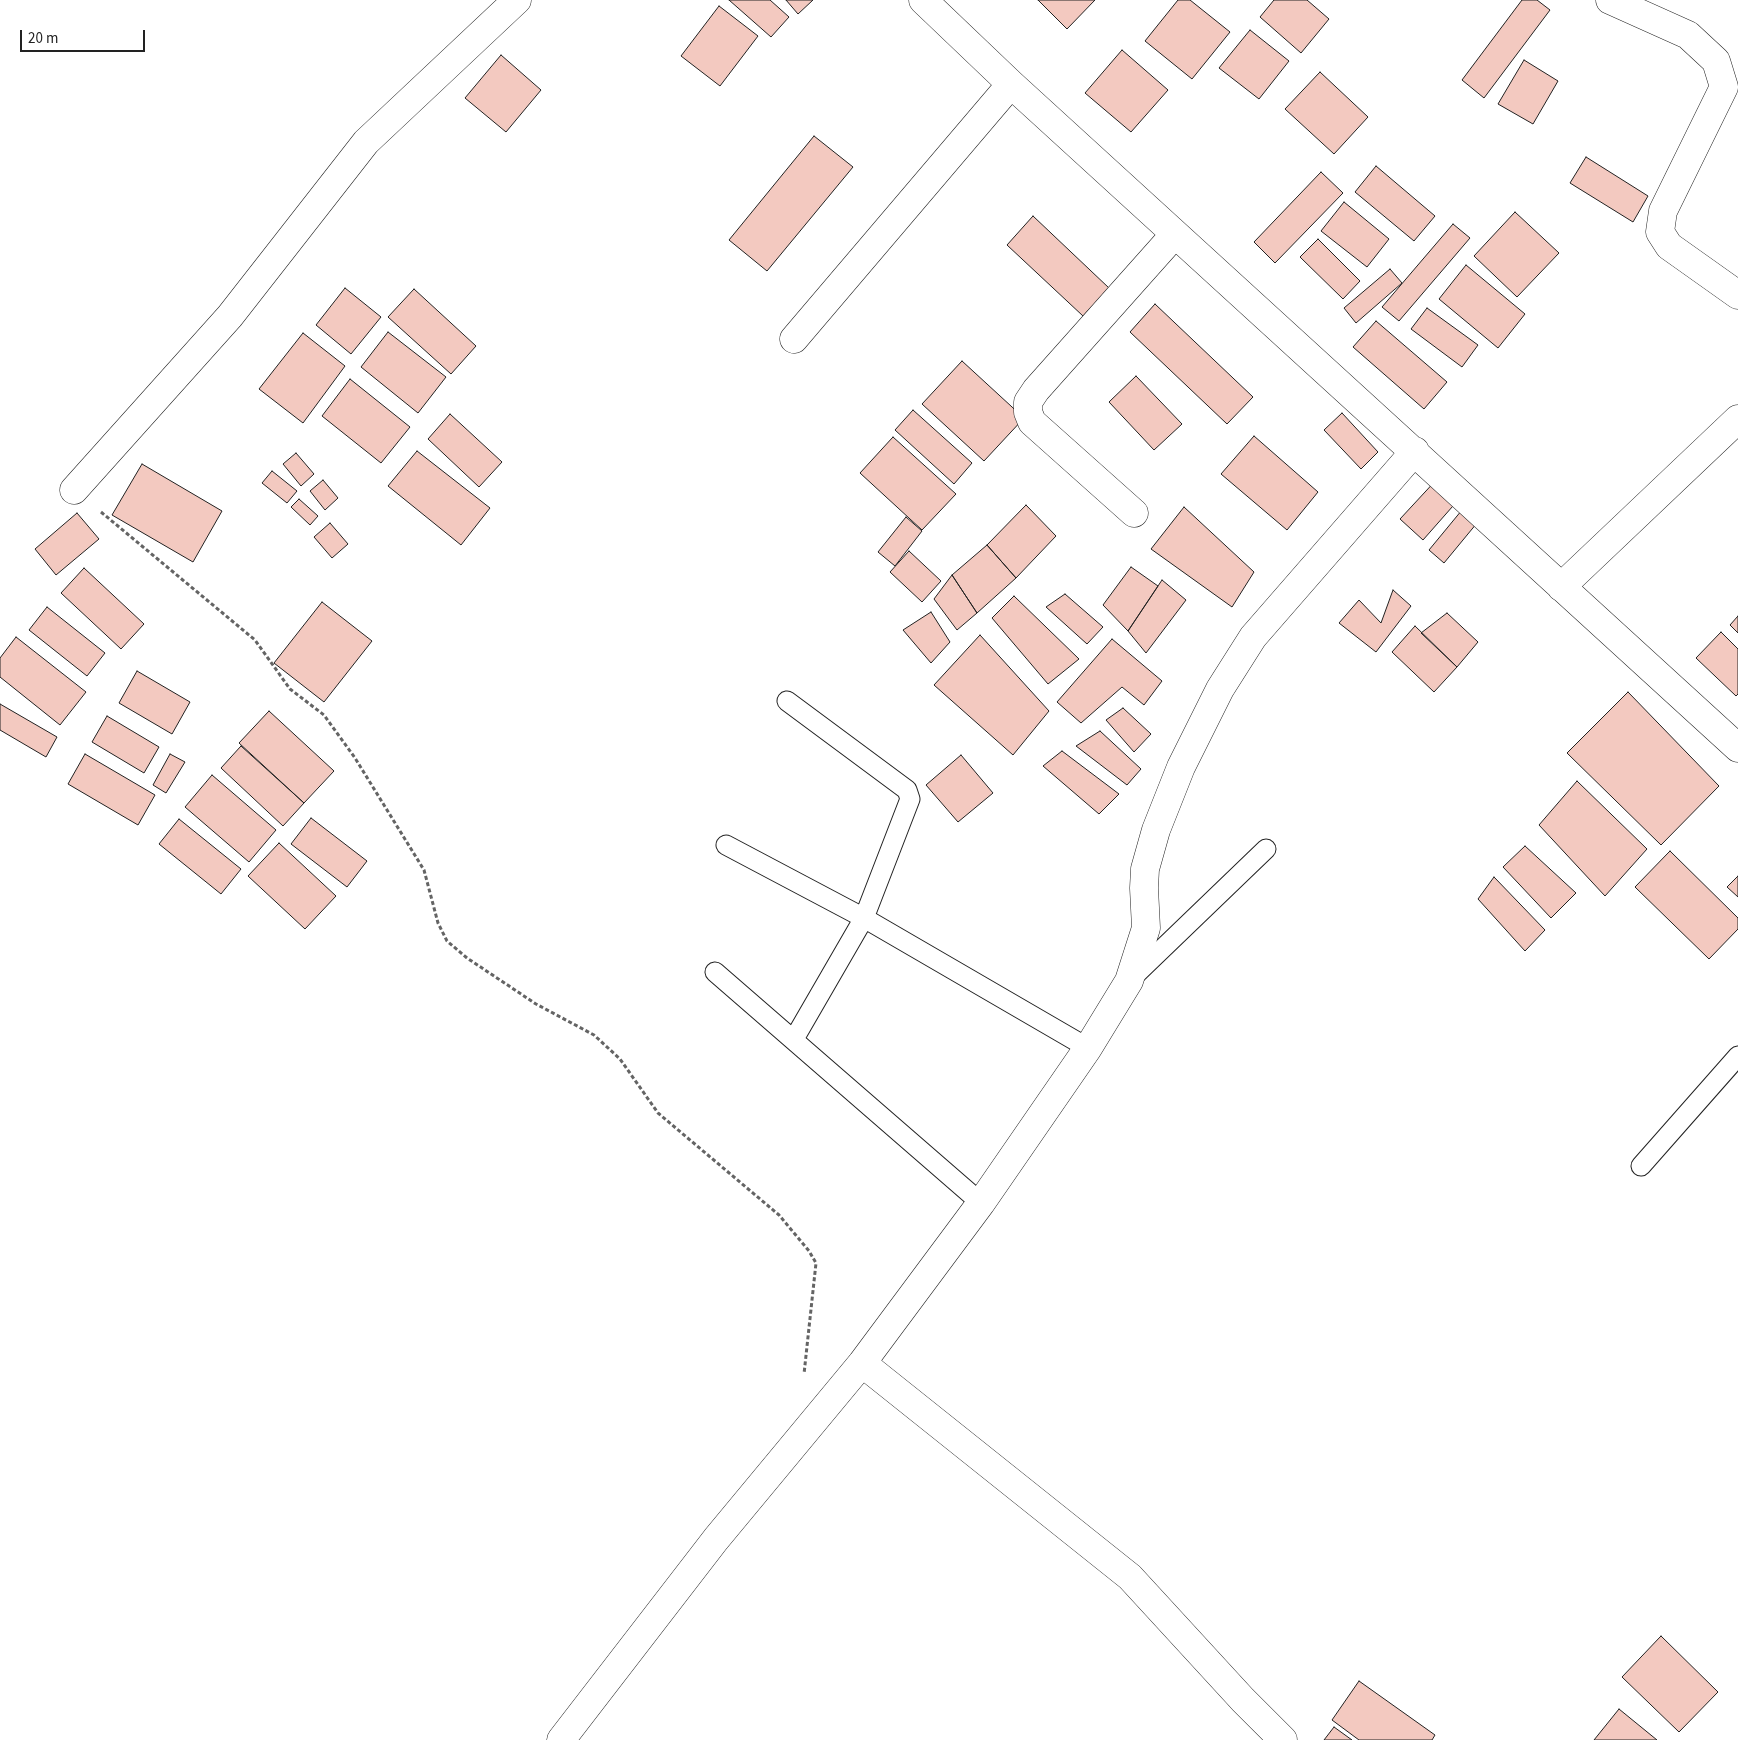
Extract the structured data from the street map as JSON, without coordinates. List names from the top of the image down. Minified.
{"scale_bar":"20 m"}
